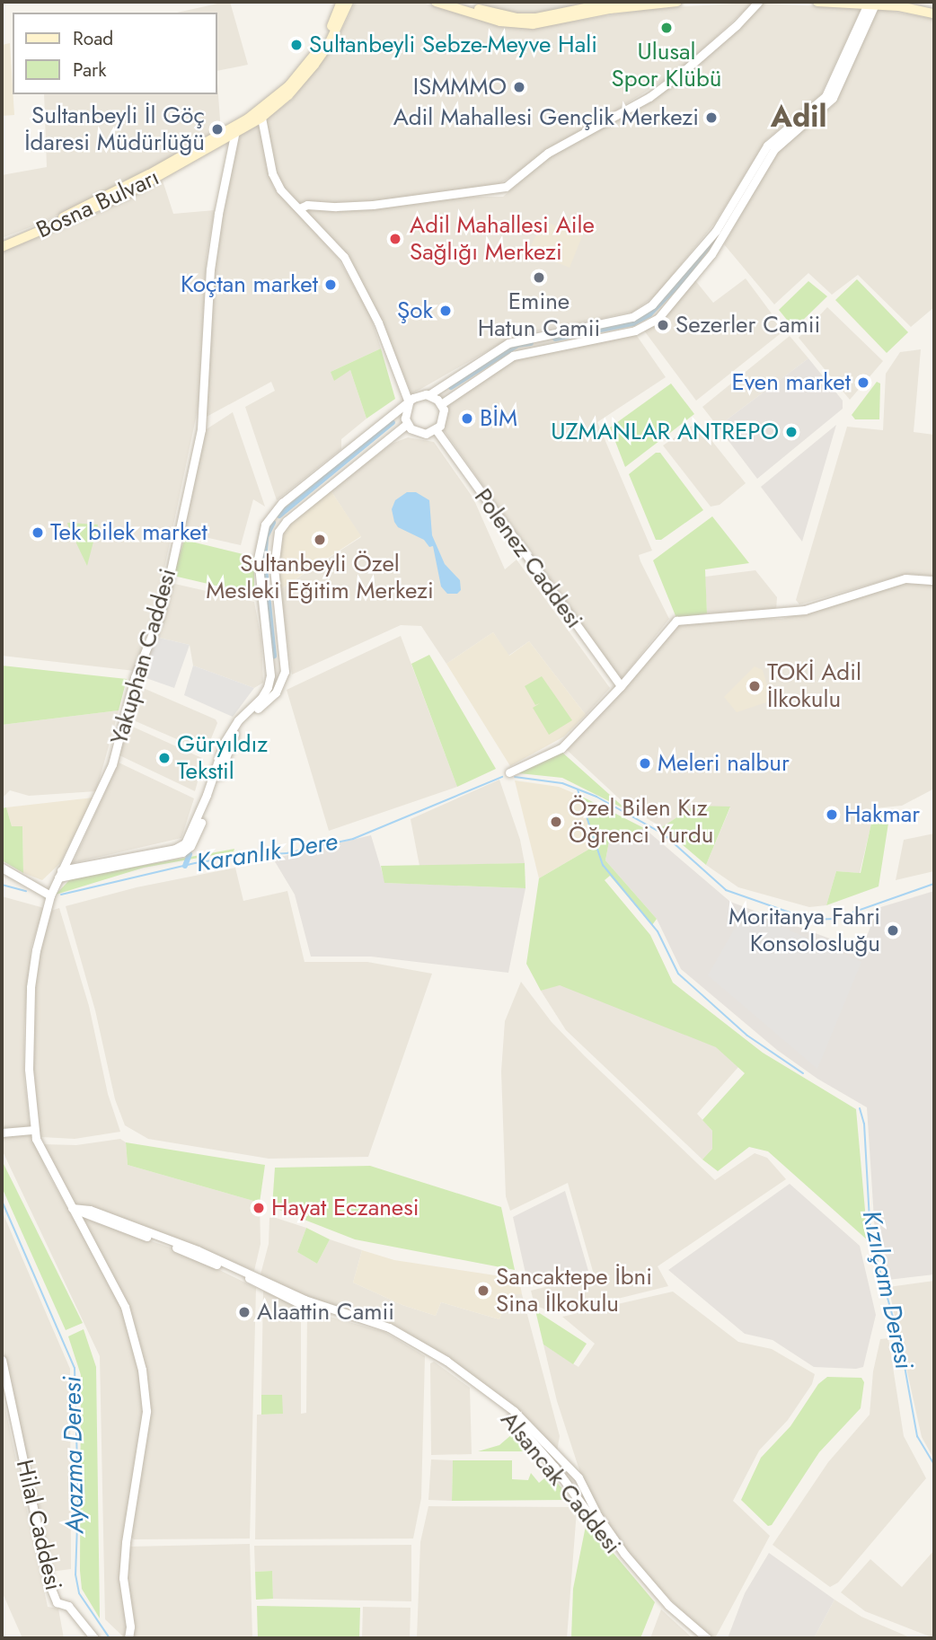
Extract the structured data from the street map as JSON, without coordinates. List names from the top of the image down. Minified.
{"streets":{"main road":["Bosna Bulvarı"],"street":["Polenez Caddesi","Yakuphan Caddesi","Alsancak Caddesi","Hilal Caddesi"]},"crossings":[["Bosna Bulvarı","Yakuphan Caddesi"],["Yakuphan Caddesi","Alsancak Caddesi"]],"districts":["Adil"],"water":["Karanlık Dere","Kızılçam Deresi","Ayazma Deresi"],"places":["Ulusal Spor Klübü","Sultanbeyli Sebze-Meyve Hali","ISMMMO","Adil Mahallesi Gençlik Merkezi","Sultanbeyli İl Göç İdaresi Müdürlüğü","Adil Mahallesi Aile Sağlığı Merkezi","Emine Hatun Camii","Koçtan market","Şok","Sezerler Camii","Even market","BİM","UZMANLAR ANTREPO","Tek bilek market","Sultanbeyli Özel Mesleki Eğitim Merkezi","TOKİ Adil İlkokulu","Güryıldız Tekstil","Meleri nalbur","Hakmar","Özel Bilen Kız Öğrenci Yurdu","Moritanya Fahri Konsolosluğu","Hayat Eczanesi","Sancaktepe İbni Sina İlkokulu","Alaattin Camii"],"legend":["Road","Park"]}
